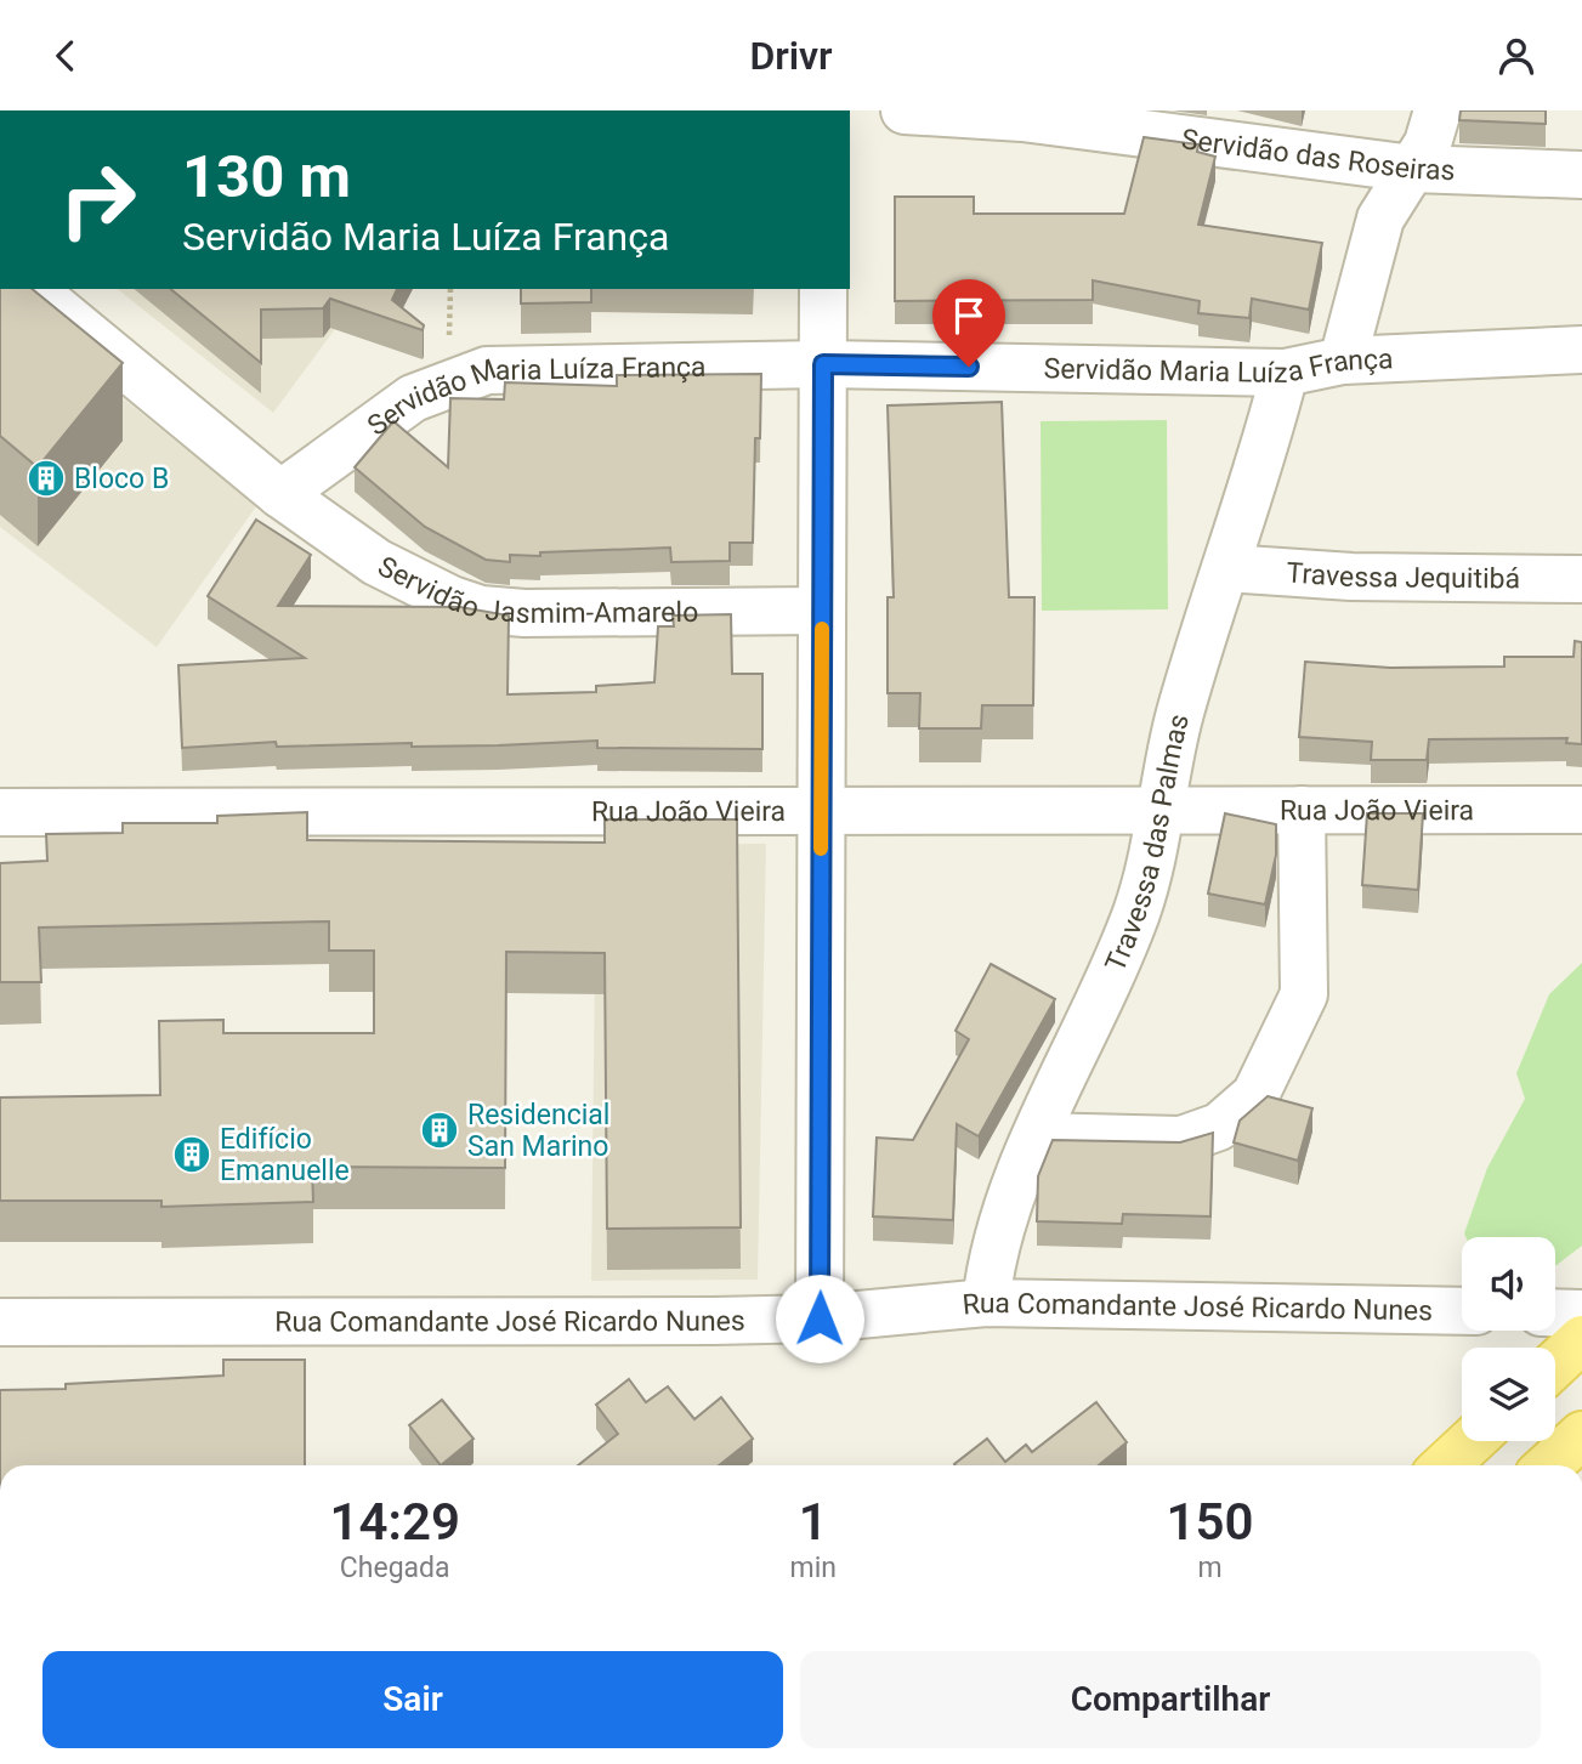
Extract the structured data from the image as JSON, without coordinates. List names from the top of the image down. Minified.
{"streets":{"street":["Servidão das Roseiras","Servidão Maria Luíza França","Travessa Jequitibá","Servidão Jasmim-Amarelo","Rua João Vieira","Travessa das Palmas","Rua Comandante José Ricardo Nunes"]},"crossings":[["Servidão Maria Luíza França","Servidão Jasmim-Amarelo"],["Servidão Maria Luíza França","Travessa das Palmas"],["Travessa Jequitibá","Travessa das Palmas"],["Rua João Vieira","Travessa das Palmas"],["Travessa das Palmas","Rua Comandante José Ricardo Nunes"]],"places":{"building":["Bloco B","Residencial San Marino","Edifício Emanuelle"]},"page":{"header":"Drivr","turn":["130 m","Servidão Maria Luíza França"],"eta":["14:29","Chegada","1","min","150","m"],"buttons":["Sair","Compartilhar"]}}
